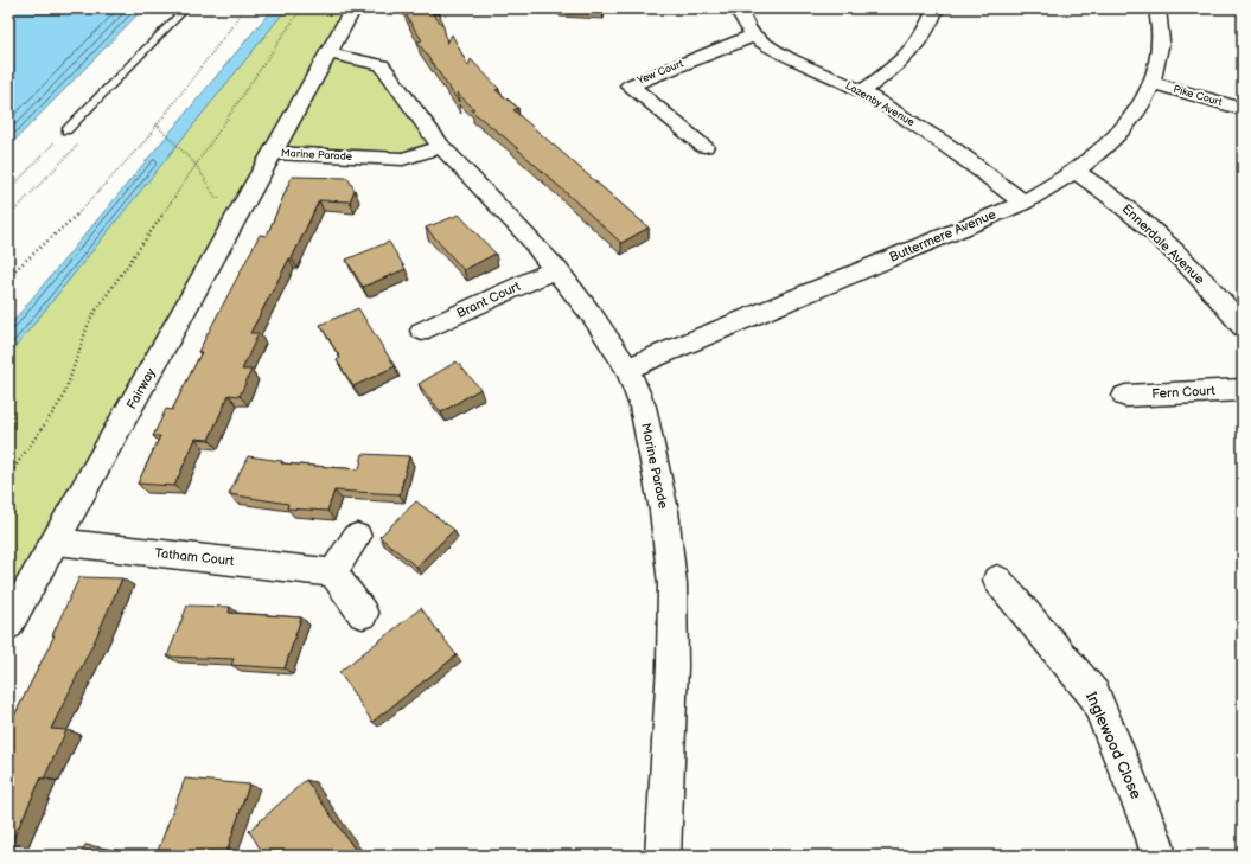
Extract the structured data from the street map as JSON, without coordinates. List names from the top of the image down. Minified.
{"streets":{"street":["Yew Court","Pike Court","Lazenby Avenue","Marine Parade","Buttermere Avenue","Ennerdale Avenue","Brant Court","Fairway","Fern Court","Tatham Court","Inglewood Close"]},"crossings":[["Yew Court","Lazenby Avenue"],["Pike Court","Buttermere Avenue"],["Lazenby Avenue","Buttermere Avenue"],["Marine Parade","Buttermere Avenue"],["Marine Parade","Brant Court"],["Marine Parade","Fairway"],["Buttermere Avenue","Ennerdale Avenue"],["Fairway","Tatham Court"]]}
